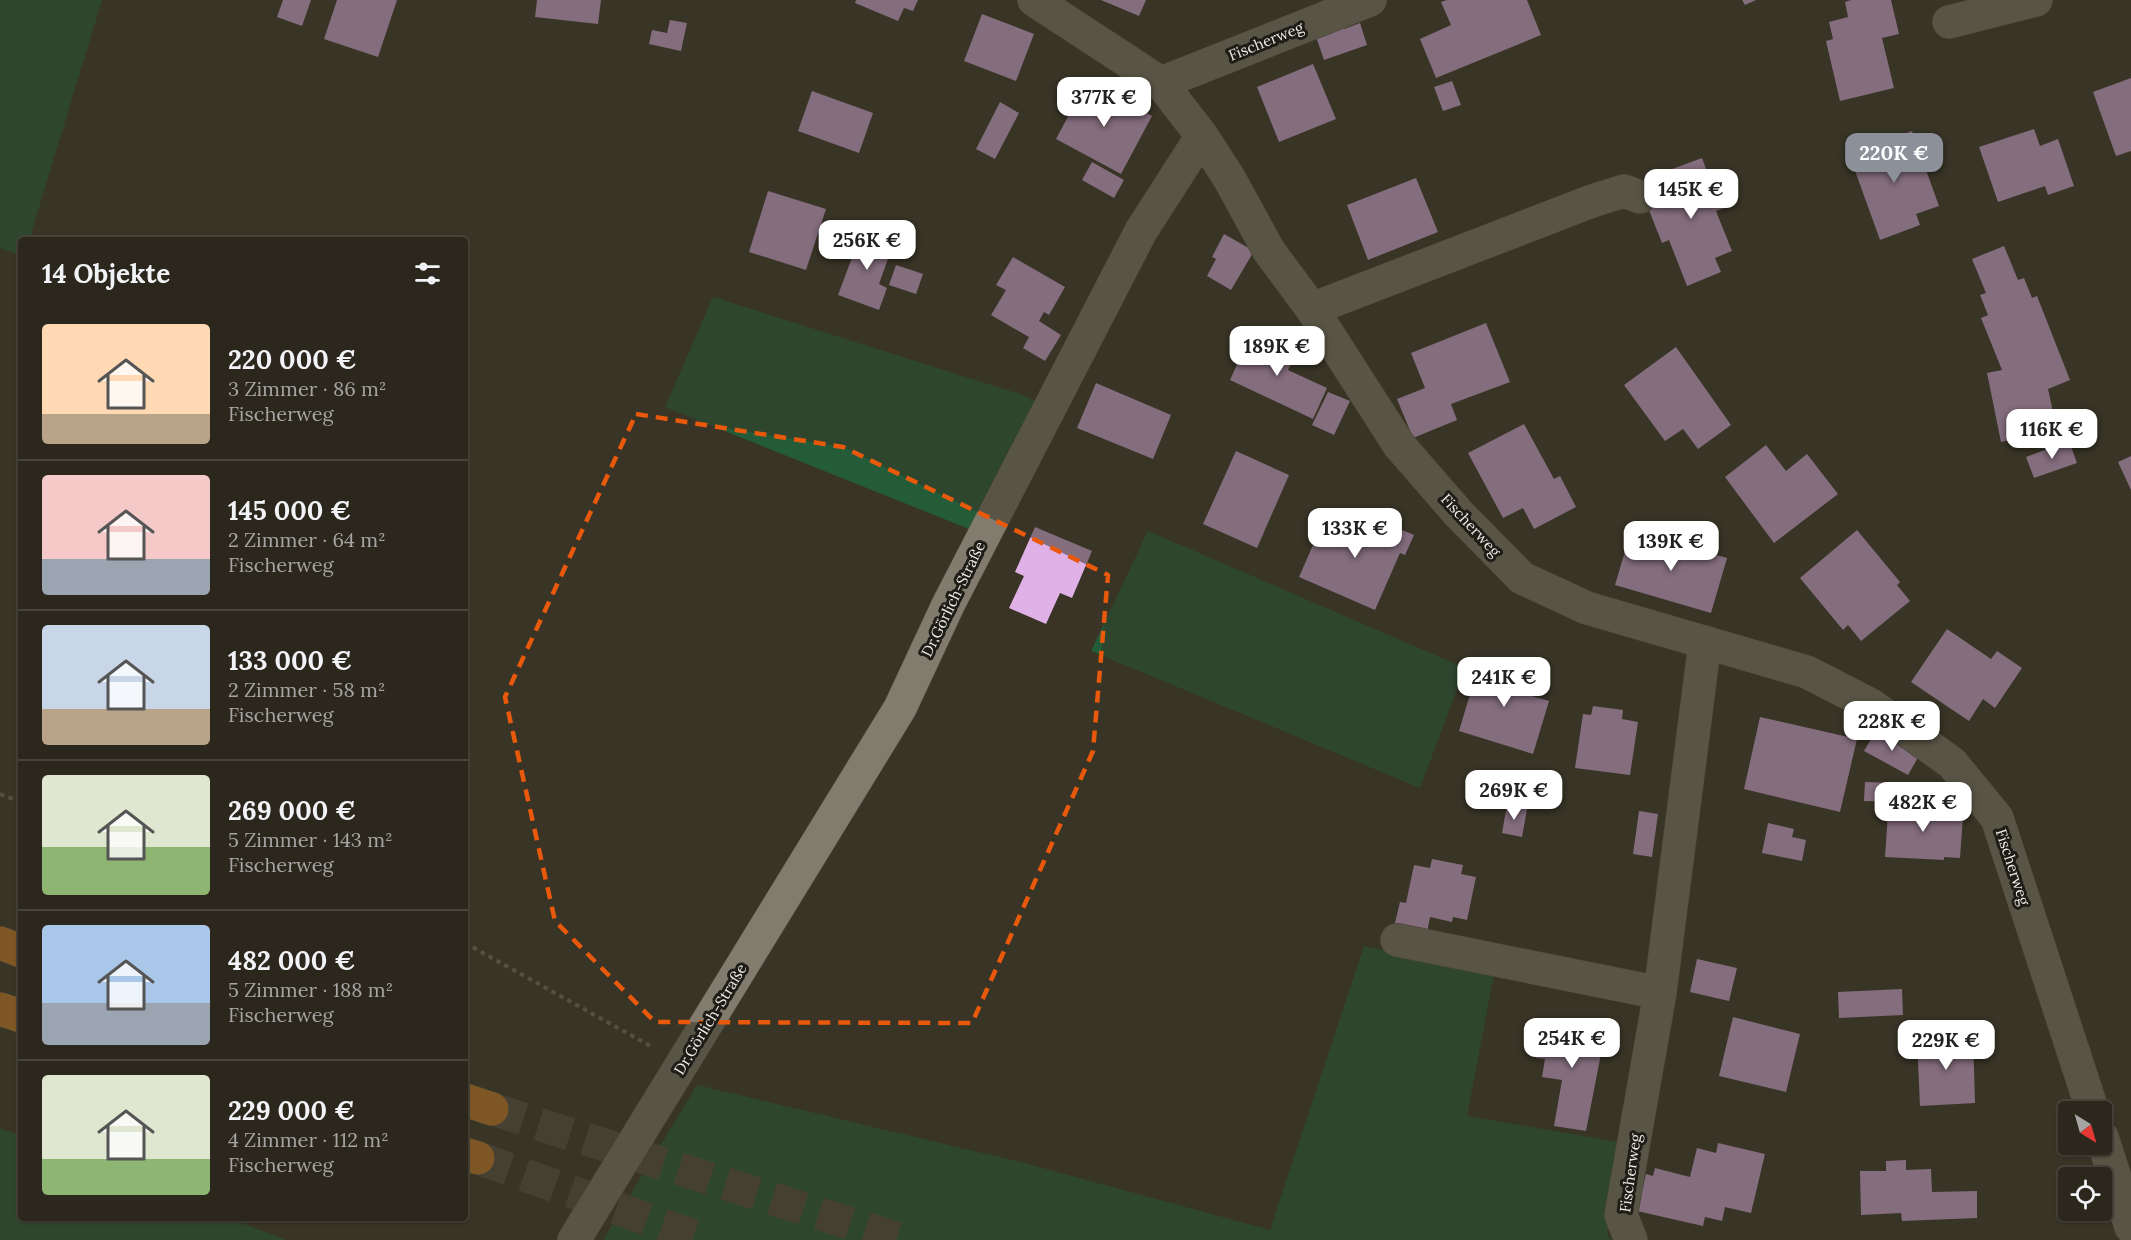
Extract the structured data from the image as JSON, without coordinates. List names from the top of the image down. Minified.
{"streets":{"street":["Fischerweg","Dr.Görlich-Straße"]},"crossings":[["Fischerweg","Dr.Görlich-Straße"]],"north":"bottom right","page":{"price":["377K €","220K €","145K €","256K €","189K €","116K €","133K €","139K €","241K €","228K €","269K €","482K €","254K €","229K €"],"heading":"14 Objekte","list":[{"name":"220 000 €","note":"3 Zimmer · 86 m² · Fischerweg"},{"name":"145 000 €","note":"2 Zimmer · 64 m² · Fischerweg"},{"name":"133 000 €","note":"2 Zimmer · 58 m² · Fischerweg"},{"name":"269 000 €","note":"5 Zimmer · 143 m² · Fischerweg"},{"name":"482 000 €","note":"5 Zimmer · 188 m² · Fischerweg"},{"name":"229 000 €","note":"4 Zimmer · 112 m² · Fischerweg"}]}}
